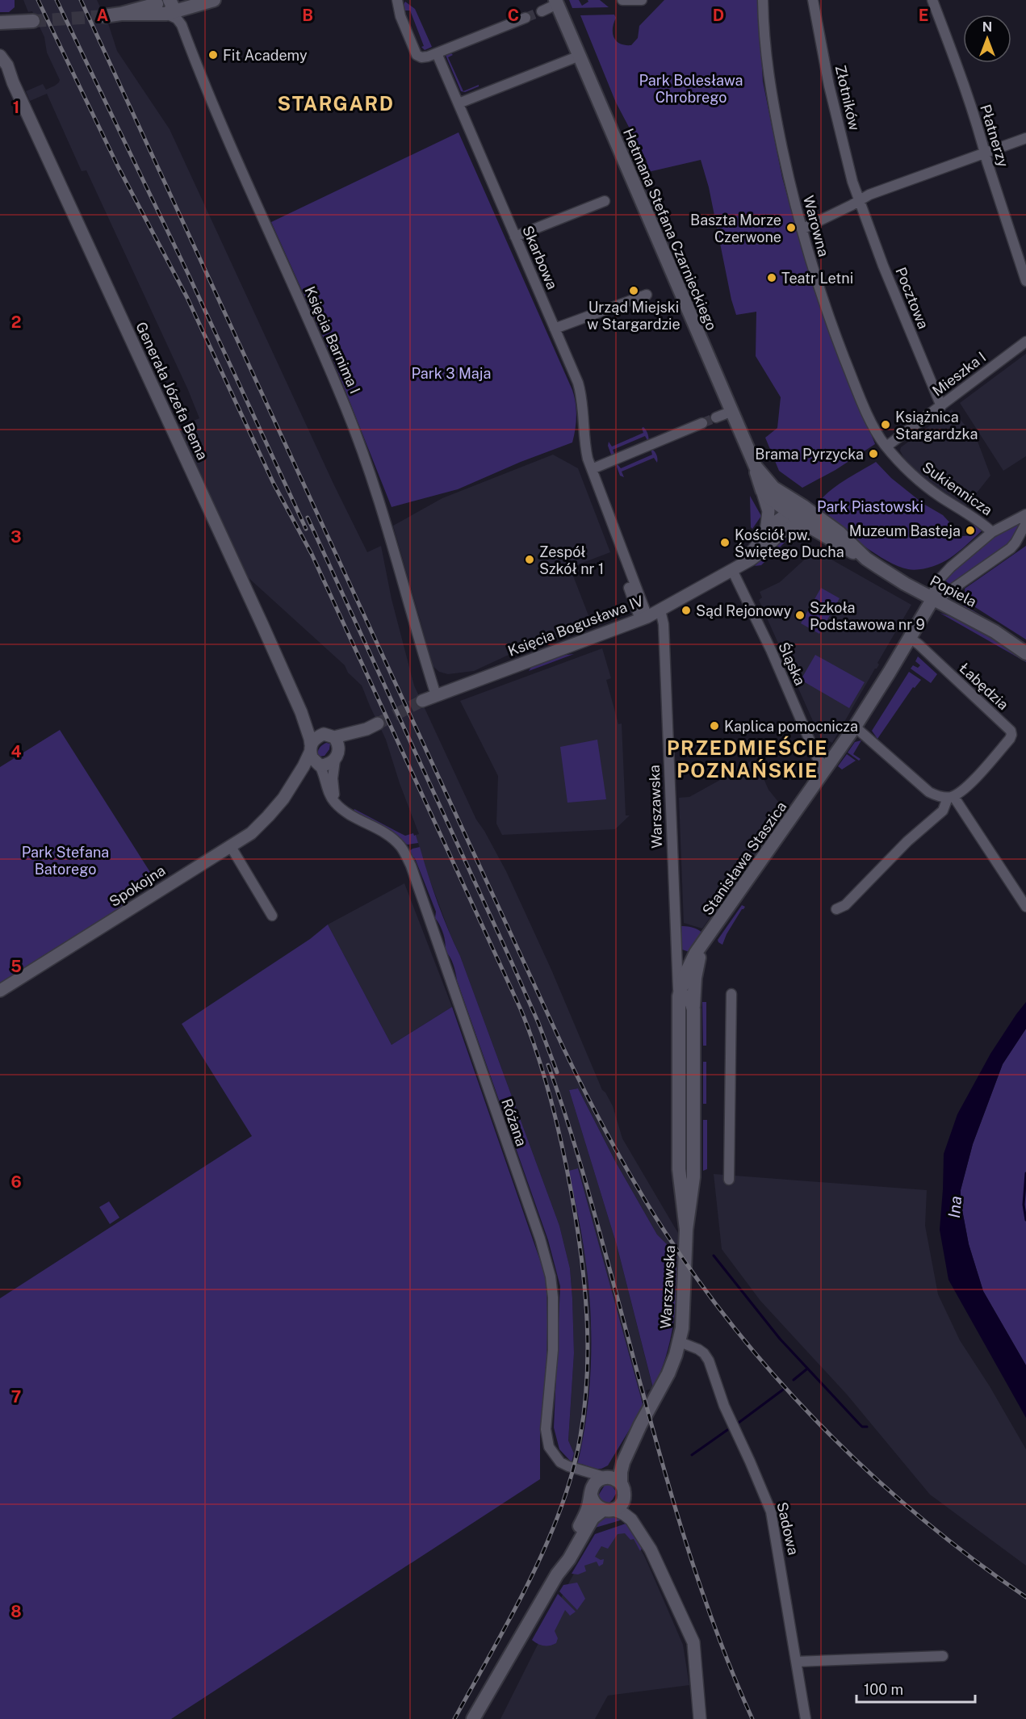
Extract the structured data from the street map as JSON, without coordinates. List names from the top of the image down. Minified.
{"streets":{"main road":["Hetmana Stefana Czarnieckiego","Popiela","Warszawska","Stanisława Staszica"],"street":["Złotników","Płatnerzy","Warowna","Skarbowa","Pocztowa","Księcia Barnima I","Mieszka I","Generała Józefa Bema","Sukiennicza","Księcia Bogusława IV","Śląska","Łabędzia","Spokojna","Różana","Sadowa"]},"crossings":[["Złotników","Pocztowa"],["Warowna","Mieszka I"],["Warowna","Sukiennicza"],["Skarbowa","Księcia Bogusława IV"],["Pocztowa","Mieszka I"],["Księcia Barnima I","Księcia Bogusława IV"],["Mieszka I","Sukiennicza"],["Generała Józefa Bema","Spokojna"],["Popiela","Księcia Bogusława IV"],["Popiela","Stanisława Staszica"],["Księcia Bogusława IV","Śląska"],["Księcia Bogusława IV","Warszawska"],["Śląska","Stanisława Staszica"],["Łabędzia","Stanisława Staszica"],["Warszawska","Stanisława Staszica"],["Warszawska","Różana"],["Warszawska","Sadowa"]],"districts":["STARGARD","PRZEDMIEŚCIE POZNAŃSKIE"],"water":["Ina"],"parks":["Park Bolesława Chrobrego","Park 3 Maja","Park Piastowski","Park Stefana Batorego"],"places":["Fit Academy","Baszta Morze Czerwone","Teatr Letni","Urząd Miejski w Stargardzie","Książnica Stargardzka","Brama Pyrzycka","Muzeum Basteja","Kościół pw. Świętego Ducha","Zespół Szkół nr 1","Sąd Rejonowy","Szkoła Podstawowa nr 9","Kaplica pomocnicza"],"scale_bar":"100 m","north":"top","grid":{"columns":["A","B","C","D","E"],"rows":["1","2","3","4","5","6","7","8"]}}
